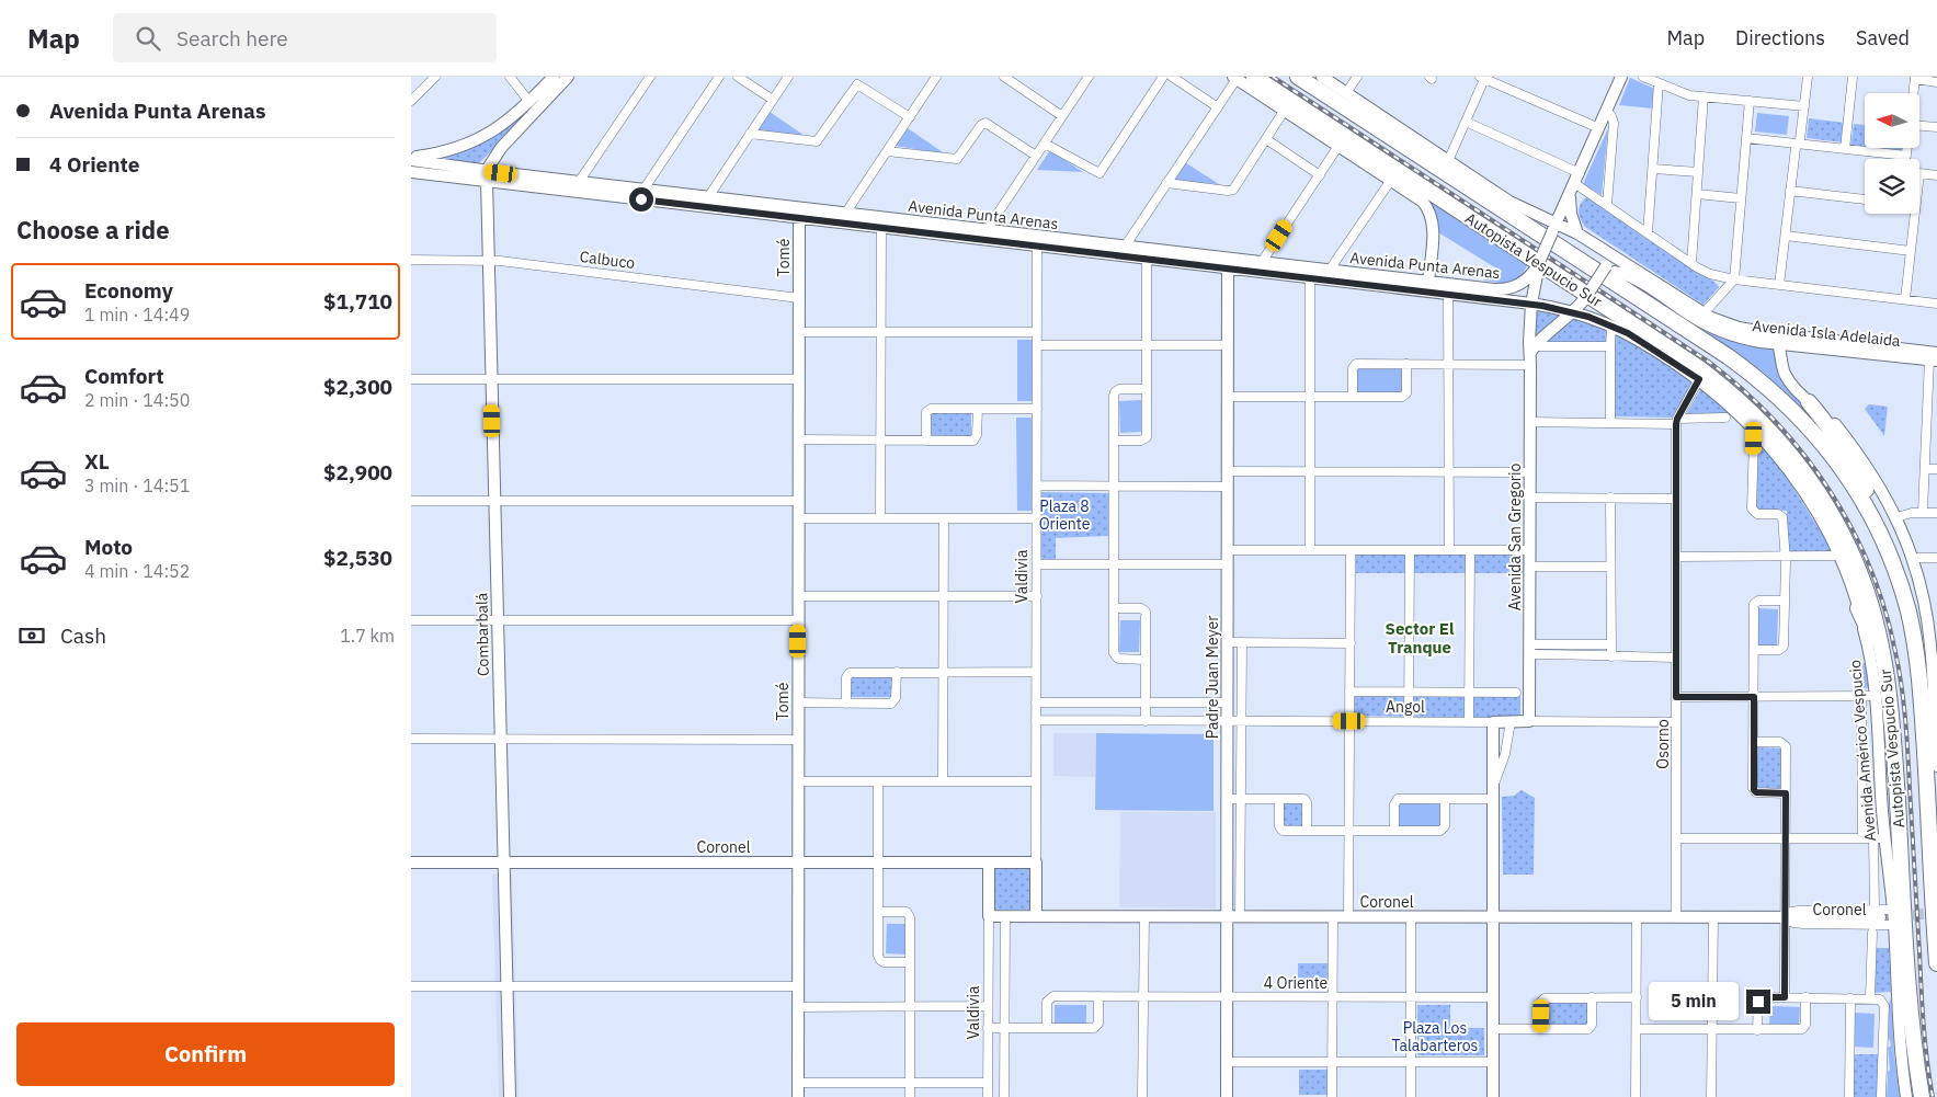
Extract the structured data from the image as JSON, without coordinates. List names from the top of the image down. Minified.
{"streets":{"highway":["Autopista Vespucio Sur"],"main road":["Avenida Punta Arenas","Tomé","Avenida Isla Adelaida","Avenida San Gregorio","Valdivia","Combarbalá","Padre Juan Meyer","Angol","Avenida Américo Vespucio","Coronel"],"street":["Calbuco","Osorno","4 Oriente"]},"crossings":[["Avenida Punta Arenas","Tomé"],["Avenida Punta Arenas","Avenida San Gregorio"],["Avenida Punta Arenas","Valdivia"],["Avenida Punta Arenas","Combarbalá"],["Avenida Punta Arenas","Padre Juan Meyer"],["Avenida Punta Arenas","Avenida Américo Vespucio"],["Tomé","Calbuco"],["Tomé","Coronel"],["Calbuco","Combarbalá"],["Avenida San Gregorio","Angol"],["Avenida San Gregorio","Avenida Américo Vespucio"],["Valdivia","Angol"],["Valdivia","Coronel"],["Combarbalá","Coronel"],["Padre Juan Meyer","Angol"],["Padre Juan Meyer","Coronel"],["Padre Juan Meyer","4 Oriente"],["Angol","Osorno"],["Osorno","Avenida Américo Vespucio"],["Osorno","Coronel"],["Avenida Américo Vespucio","Coronel"]],"districts":["Sector El Tranque"],"parks":["Plaza 8 Oriente","Plaza Los Talabarteros"],"north":"left","page":{"header":"Map","search":"Search here","nav":["Map","Directions","Saved"],"banner":["Avenida Punta Arenas","4 Oriente"],"heading":"Choose a ride","list":[{"name":"Economy","note":"1 min · 14:49","value":"$1,710"},{"name":"Comfort","note":"2 min · 14:50","value":"$2,300"},{"name":"XL","note":"3 min · 14:51","value":"$2,900"},{"name":"Moto","note":"4 min · 14:52","value":"$2,530"}],"pay":["Cash","1.7 km"],"bubble":"5 min","buttons":"Confirm"}}
